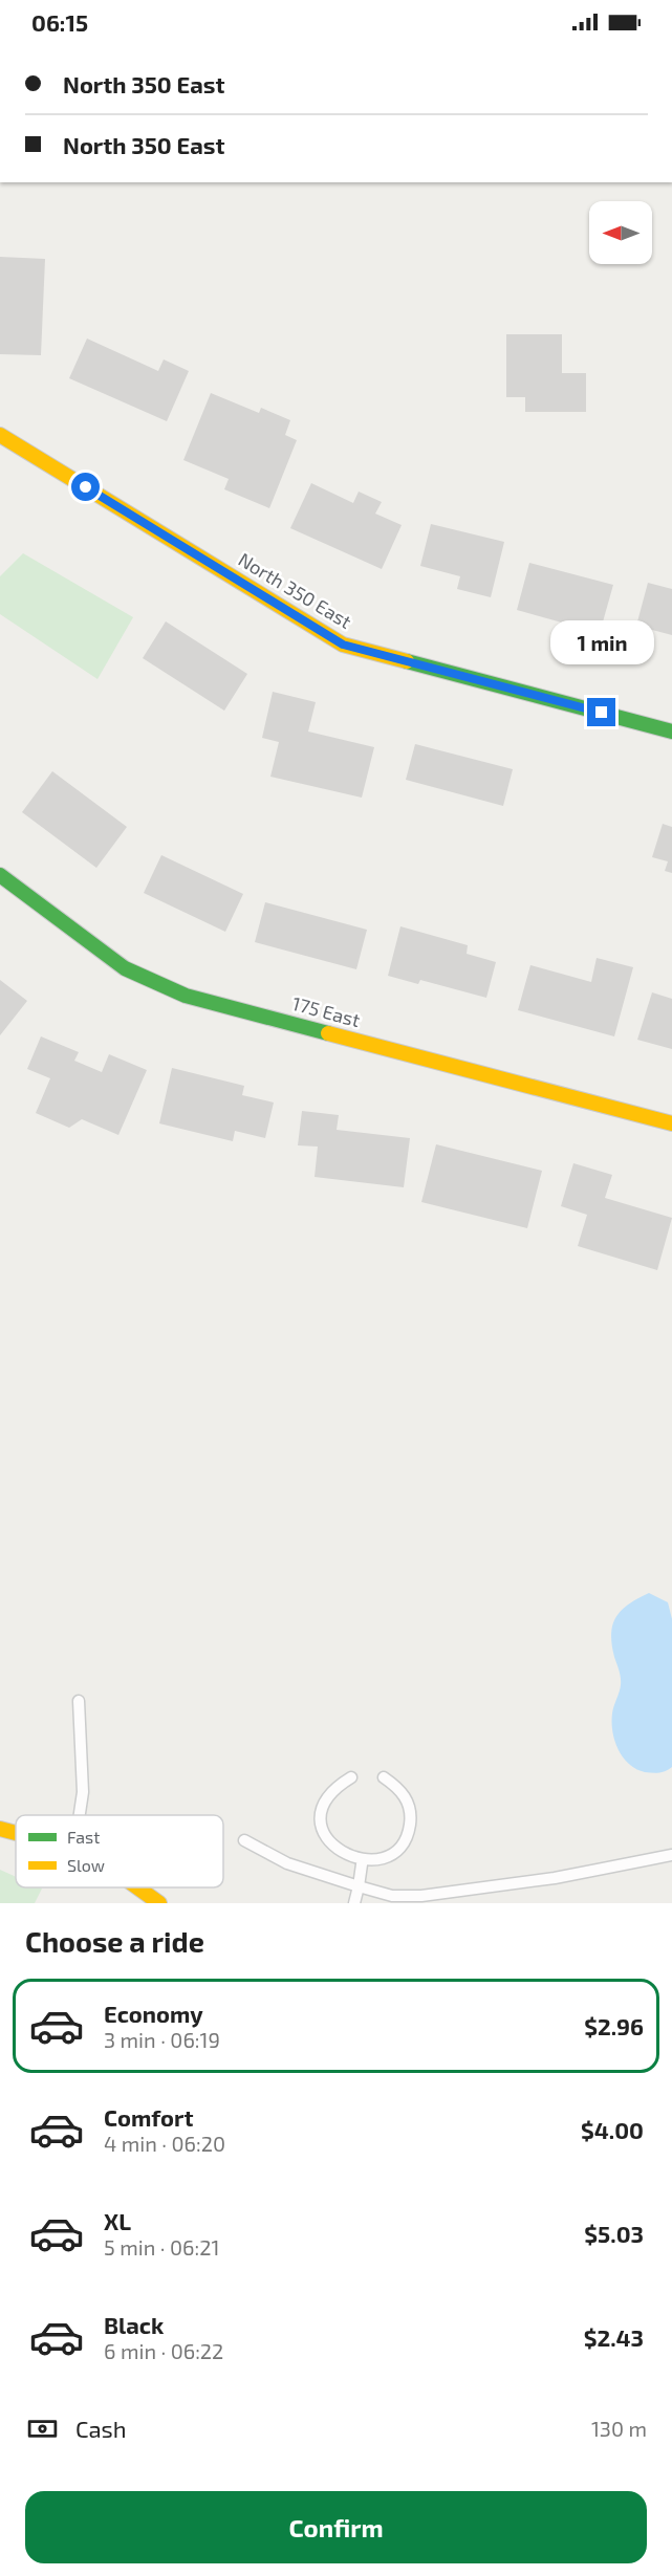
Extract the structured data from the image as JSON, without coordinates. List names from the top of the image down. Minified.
{"streets":{"street":["North 350 East","175 East"]},"legend":["Fast","Slow"],"north":"left","page":{"status":"06:15","banner":["North 350 East","North 350 East"],"bubble":"1 min","heading":"Choose a ride","list":[{"name":"Economy","note":"3 min · 06:19","value":"$2.96"},{"name":"Comfort","note":"4 min · 06:20","value":"$4.00"},{"name":"XL","note":"5 min · 06:21","value":"$5.03"},{"name":"Black","note":"6 min · 06:22","value":"$2.43"}],"pay":["Cash","130 m"],"buttons":"Confirm"}}
